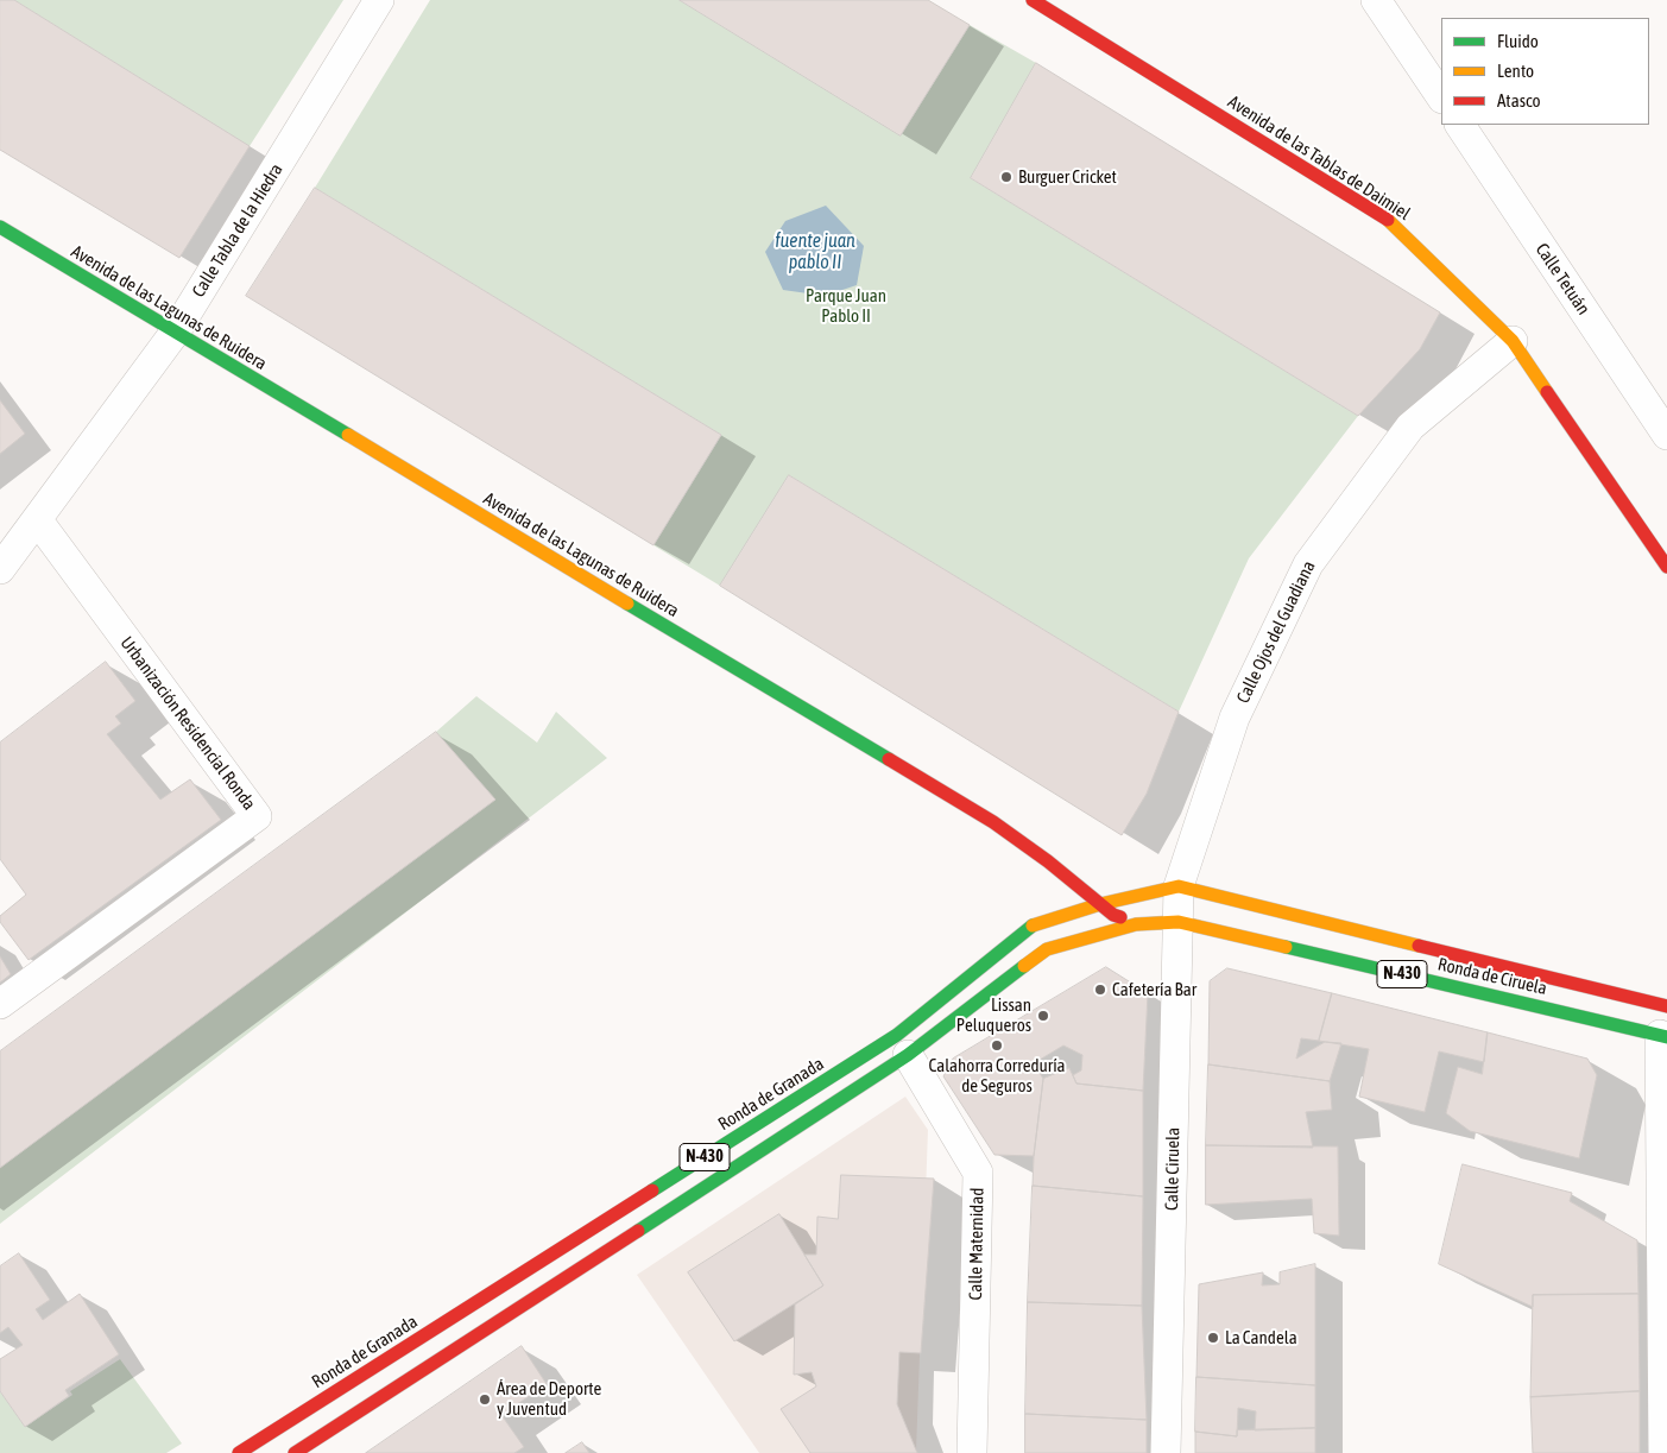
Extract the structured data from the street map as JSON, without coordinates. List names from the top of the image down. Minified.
{"streets":{"main road":["Avenida de las Tablas de Daimiel","Avenida de las Lagunas de Ruidera","N-430","Ronda de Ciruela","Ronda de Granada"],"street":["Calle Tabla de la Hiedra","Calle Tetuán","Calle Ojos del Guadiana","Urbanización Residencial Ronda","Calle Ciruela","Calle Maternidad"]},"crossings":[["Avenida de las Tablas de Daimiel","Calle Ojos del Guadiana"],["Calle Tabla de la Hiedra","Avenida de las Lagunas de Ruidera"],["Calle Tabla de la Hiedra","Urbanización Residencial Ronda"],["Avenida de las Lagunas de Ruidera","N-430"],["Avenida de las Lagunas de Ruidera","Ronda de Ciruela"],["Avenida de las Lagunas de Ruidera","Ronda de Granada"],["Calle Ojos del Guadiana","Ronda de Ciruela"],["Calle Ojos del Guadiana","Ronda de Granada"],["Calle Ojos del Guadiana","Calle Ciruela"],["N-430","Ronda de Ciruela"],["N-430","Calle Maternidad"],["Ronda de Ciruela","Ronda de Granada"],["Ronda de Ciruela","Calle Ciruela"],["Ronda de Granada","Calle Ciruela"]],"water":["fuente juan pablo II"],"parks":["Parque Juan Pablo II"],"places":["Burguer Cricket","Cafetería Bar","Lissan Peluqueros","Calahorra Correduría de Seguros","La Candela","Área de Deporte y Juventud"],"legend":["Fluido","Lento","Atasco"]}
